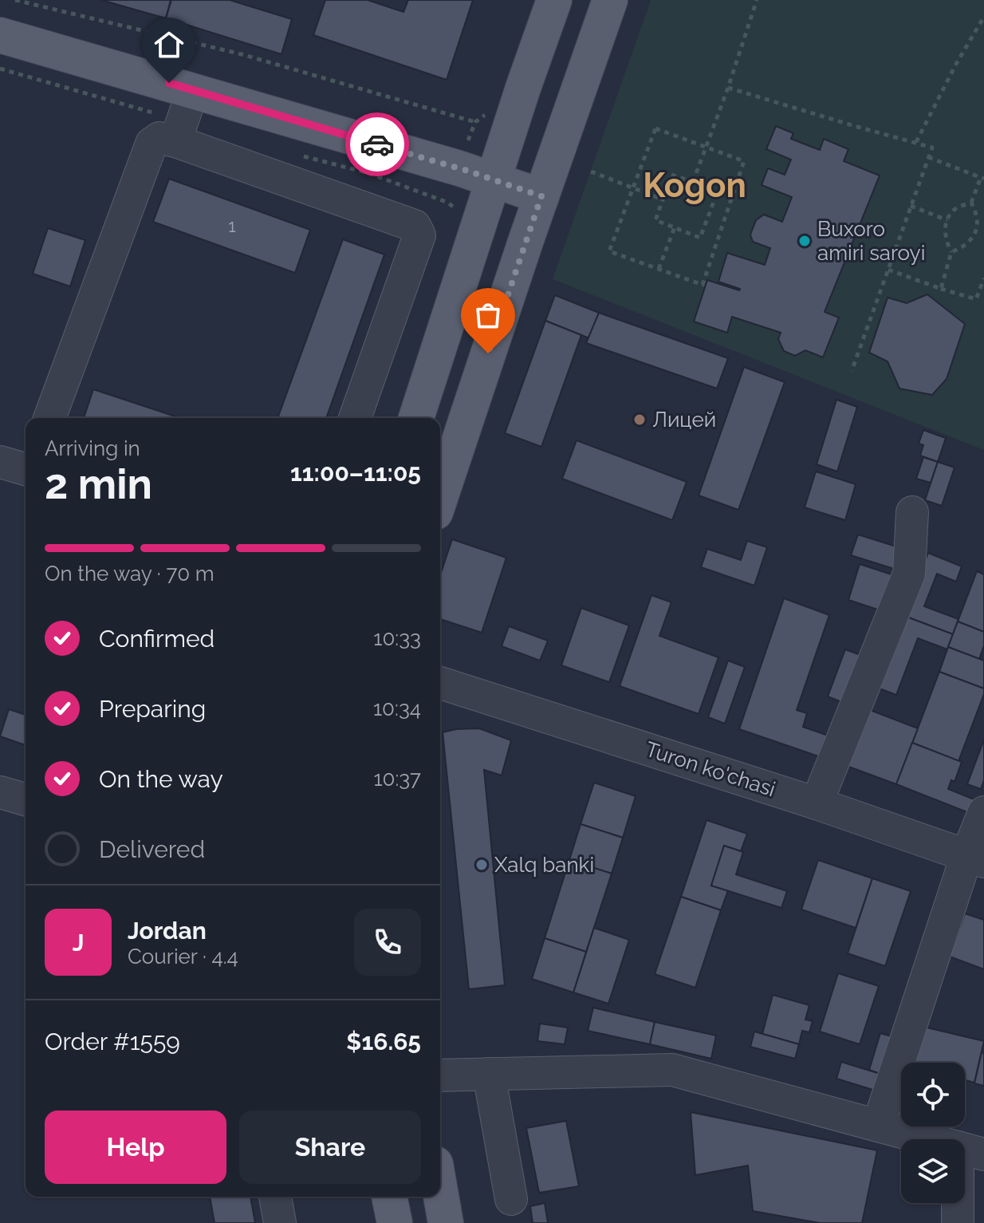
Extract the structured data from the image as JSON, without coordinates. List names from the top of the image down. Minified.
{"streets":{"street":["Turon ko'chasi"]},"districts":["Kogon"],"places":["Buxoro amiri saroyi","Лицей","Xalq banki"],"house_numbers":["1"],"page":{"heading":["2 min","Arriving in","11:00–11:05"],"panel":["Jordan","Courier · 4.4","Order #1559","$16.65"],"bar":"On the way · 70 m","list":[["Confirmed","10:33"],["Preparing","10:34"],["On the way","10:37"],"Delivered"],"round":"J","buttons":["Help","Share"]}}
